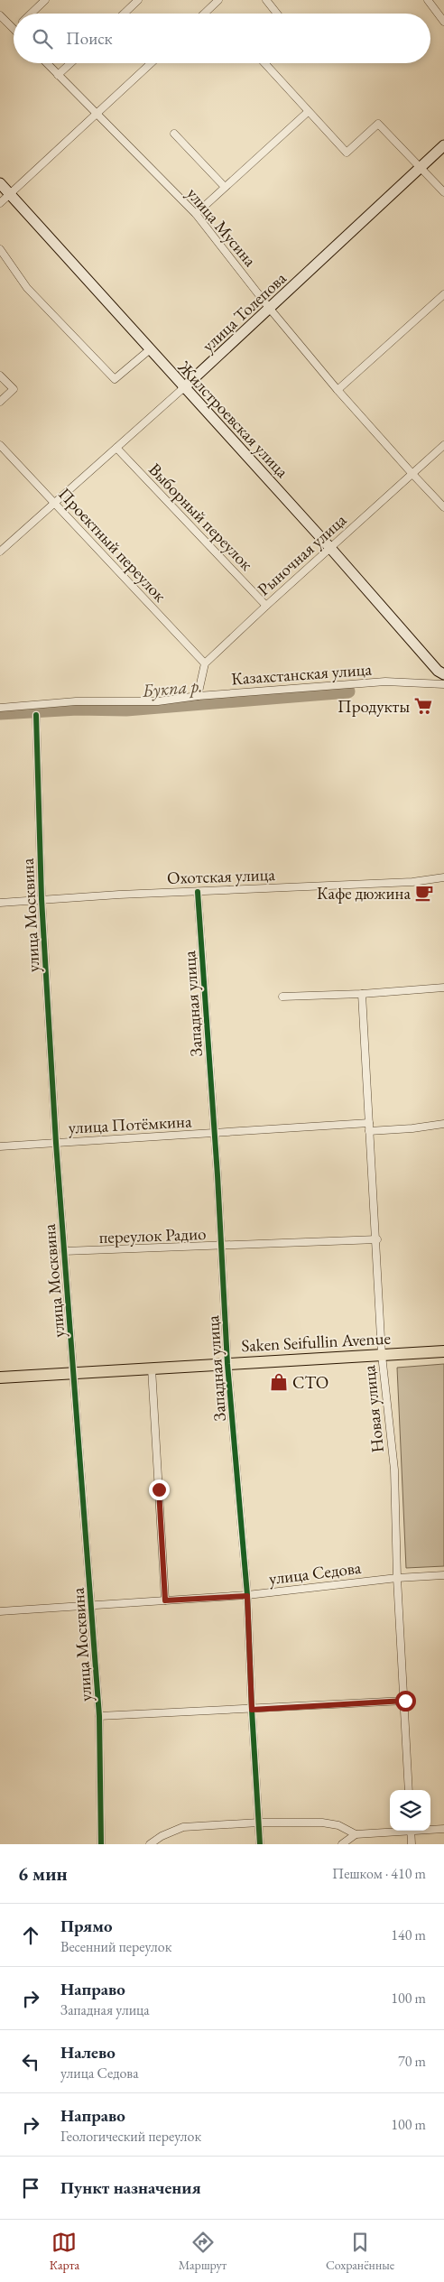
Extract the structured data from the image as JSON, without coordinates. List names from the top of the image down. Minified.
{"streets":{"main road":["Saken Seifullin Avenue"],"street":["улица Мусина","улица Толепова","Жилстроевская улица","Выборный переулок","Проектный переулок","Рыночная улица","Казахстанская улица","Охотская улица","улица Москвина","Западная улица","улица Потёмкина","переулок Радио","Новая улица","улица Седова"]},"crossings":[["улица Мусина","улица Толепова"],["улица Мусина","Рыночная улица"],["улица Толепова","Жилстроевская улица"],["улица Толепова","Выборный переулок"],["улица Толепова","Проектный переулок"],["Жилстроевская улица","Рыночная улица"],["Выборный переулок","Рыночная улица"],["Проектный переулок","Рыночная улица"],["Охотская улица","улица Москвина"],["Охотская улица","Западная улица"],["улица Москвина","улица Потёмкина"],["улица Москвина","переулок Радио"],["улица Москвина","Saken Seifullin Avenue"],["улица Москвина","улица Седова"],["Западная улица","улица Потёмкина"],["Западная улица","переулок Радио"],["Западная улица","Saken Seifullin Avenue"],["Западная улица","улица Седова"],["улица Потёмкина","Новая улица"],["переулок Радио","Новая улица"],["Saken Seifullin Avenue","Новая улица"],["Новая улица","улица Седова"]],"water":["Букпа р."],"places":{"supermarket":["Продукты"],"cafe":["Кафе дюжина"],"shop":["СТО"]},"page":{"search":"Поиск","heading":["6 мин","Пешком · 410 m"],"list":[["Прямо","Весенний переулок","140 m"],["Направо","Западная улица","100 m"],["Налево","улица Седова","70 m"],["Направо","Геологический переулок","100 m"],"Пункт назначения"],"nav":["Карта","Маршрут","Сохранённые"]}}
